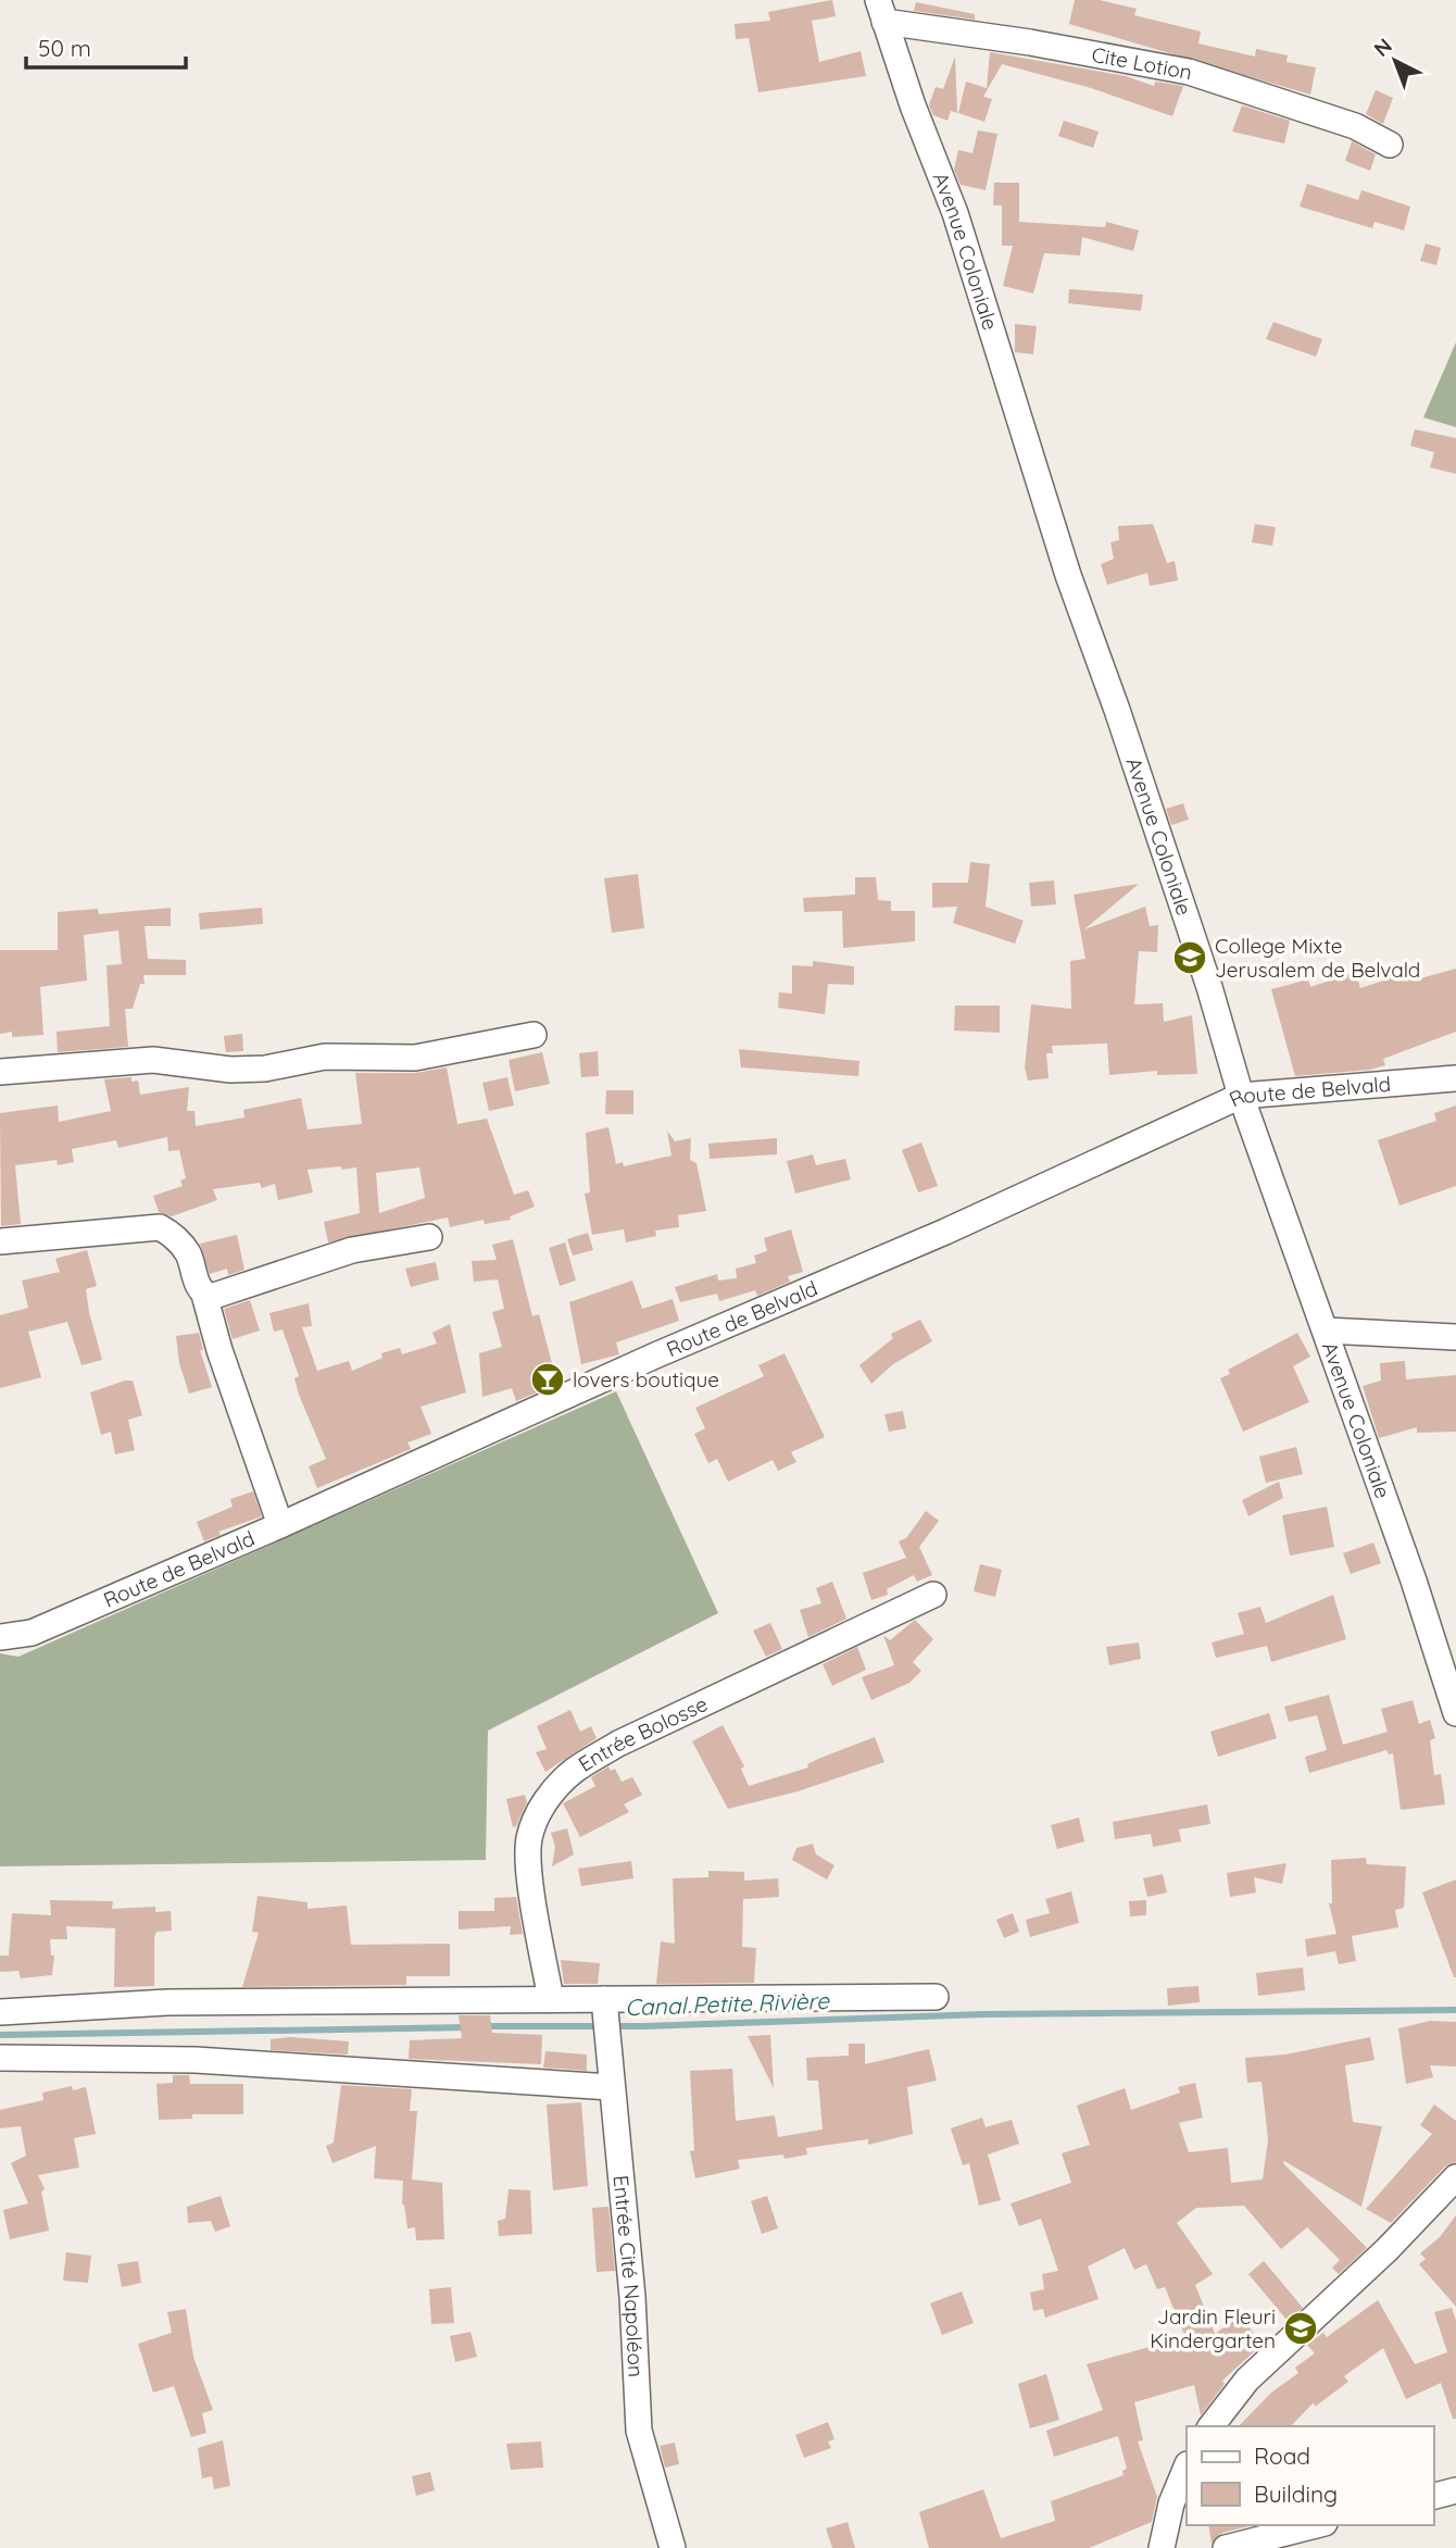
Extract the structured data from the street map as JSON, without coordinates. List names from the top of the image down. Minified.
{"streets":{"street":["Cite Lotion","Avenue Coloniale","Route de Belvald","Entrée Bolosse","Entrée Cité Napoléon"]},"crossings":[["Cite Lotion","Avenue Coloniale"],["Avenue Coloniale","Route de Belvald"]],"water":["Canal Petite Rivière"],"places":{"school or university":["College Mixte Jerusalem de Belvald","Jardin Fleuri Kindergarten"],"bar":["lovers boutique"]},"legend":["Road","Building"],"scale_bar":"50 m","north":"top left"}
